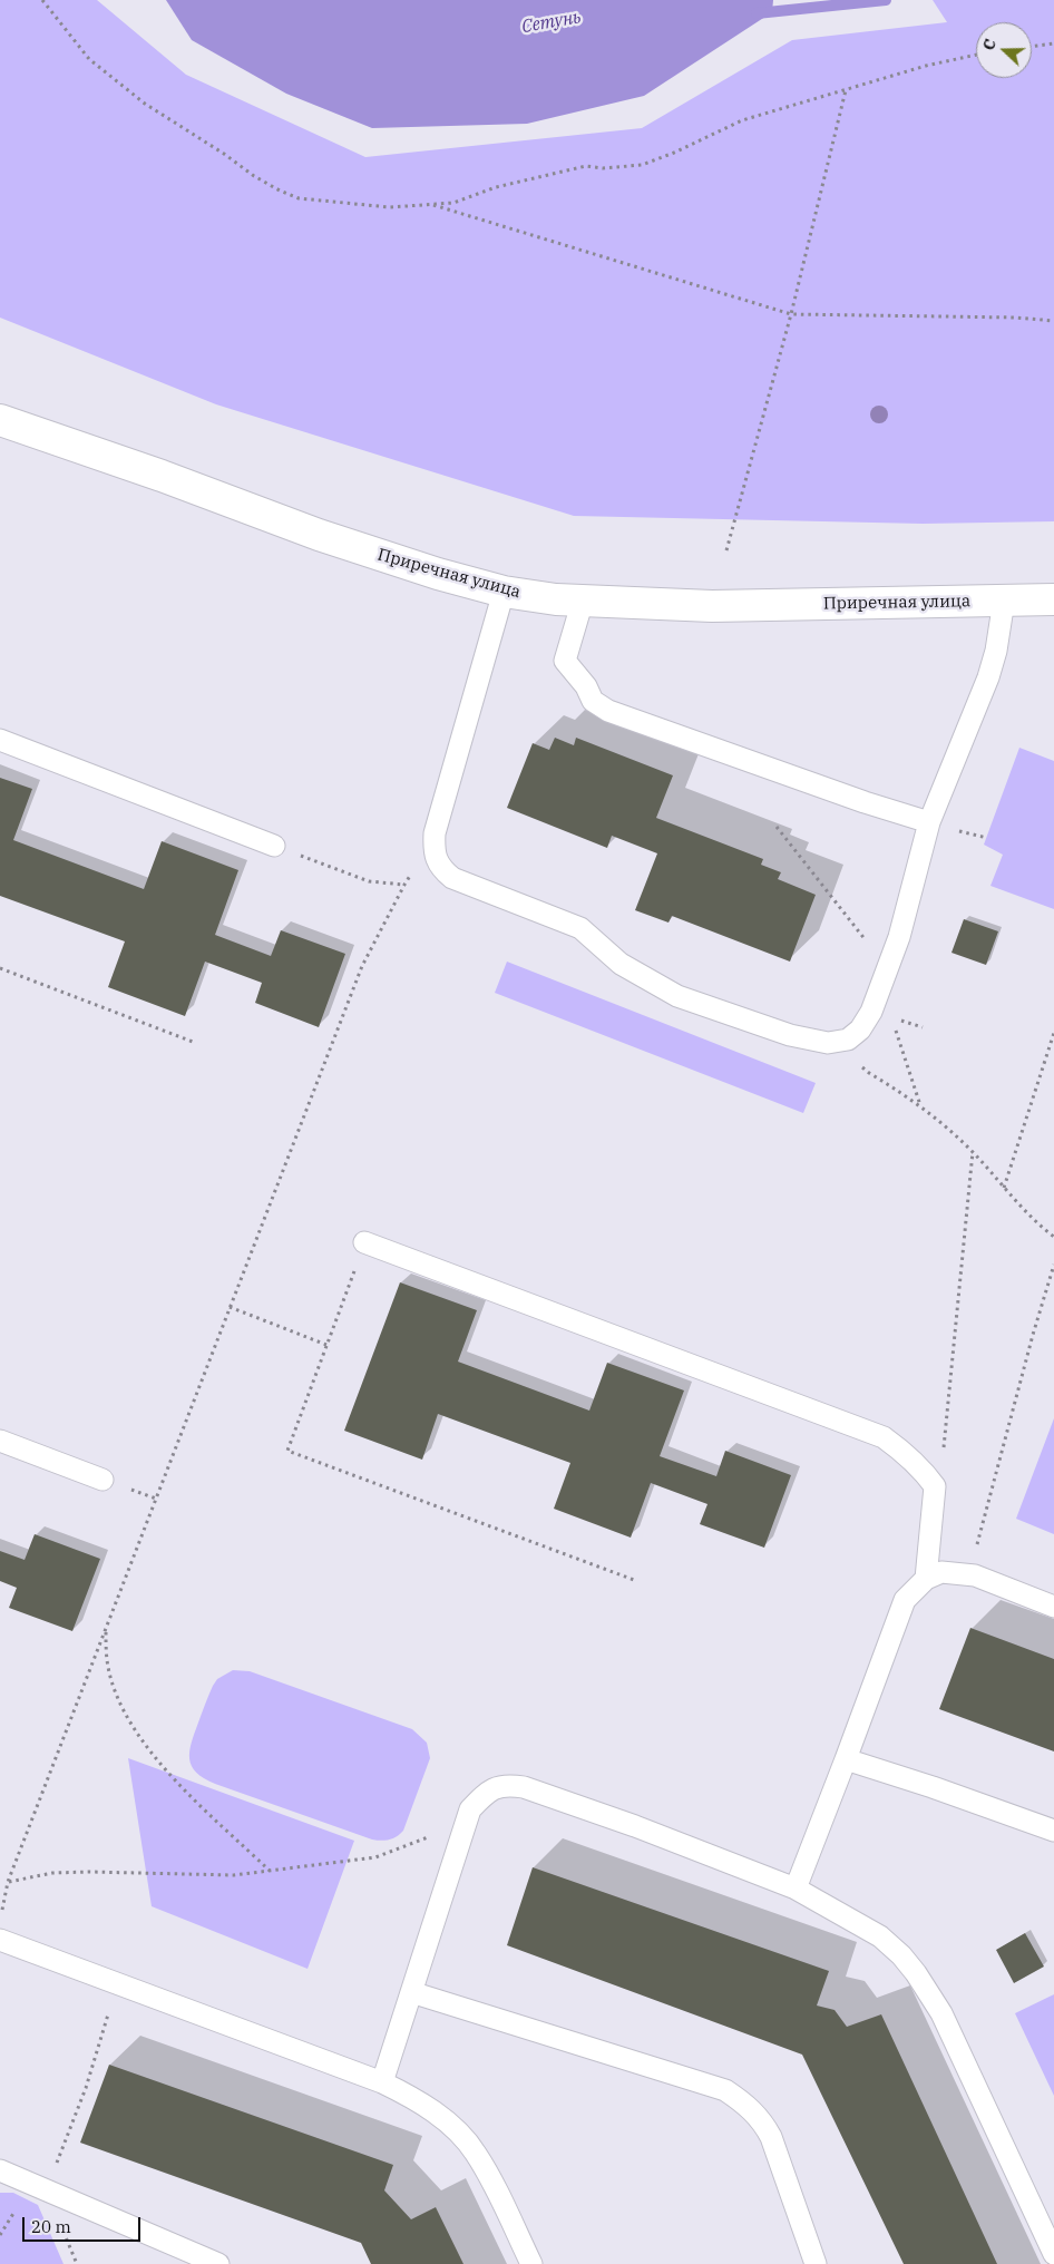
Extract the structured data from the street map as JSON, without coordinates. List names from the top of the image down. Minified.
{"streets":{"street":["Приречная улица"]},"water":["Сетунь"],"scale_bar":"20 m","north":"left"}
